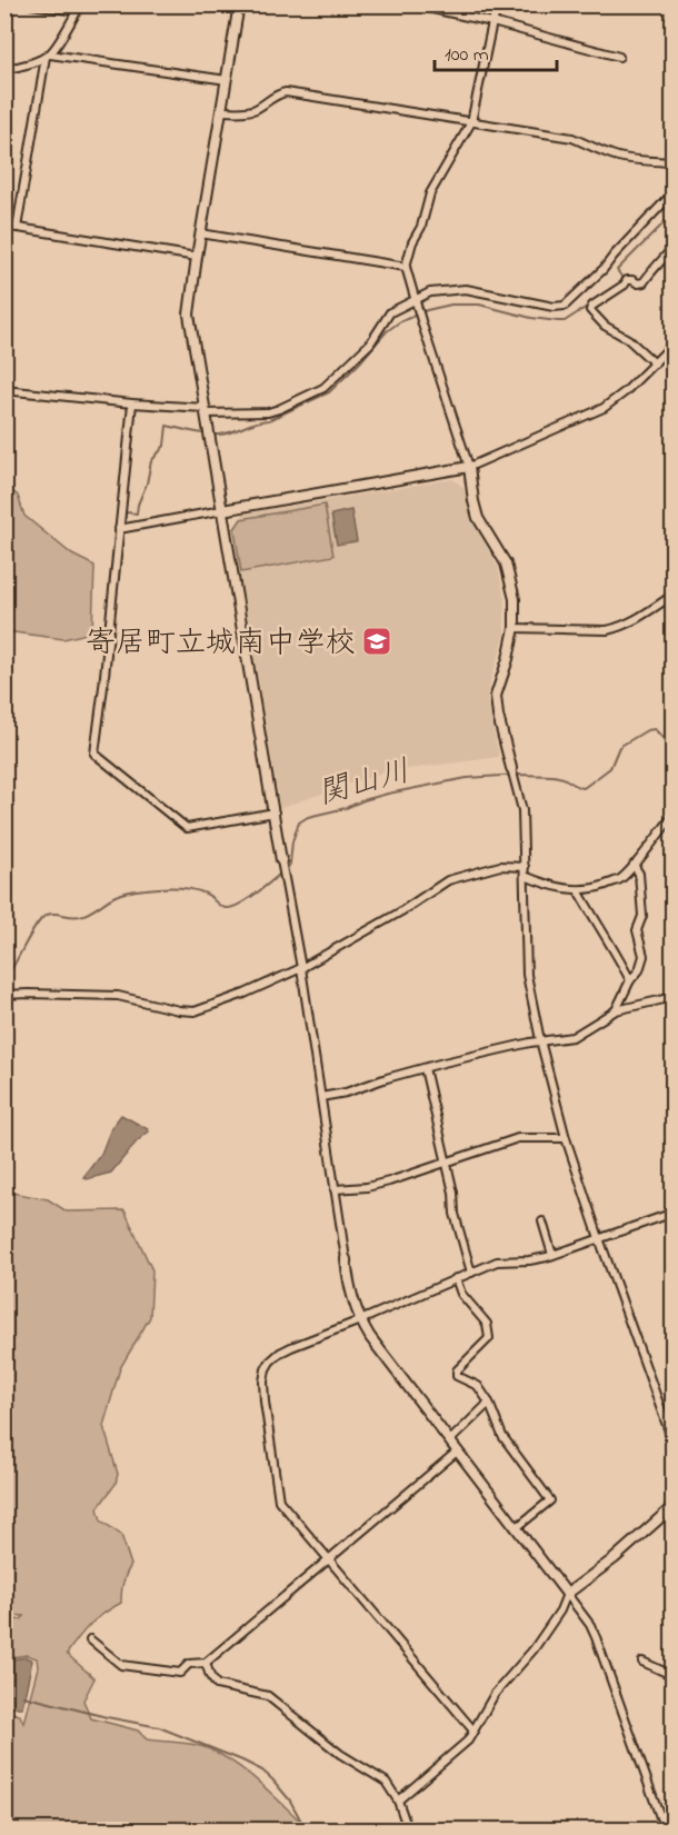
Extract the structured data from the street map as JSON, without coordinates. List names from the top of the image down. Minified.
{"water":["関山川"],"places":{"school or university":["寄居町立城南中学校"]},"scale_bar":"100 m"}
